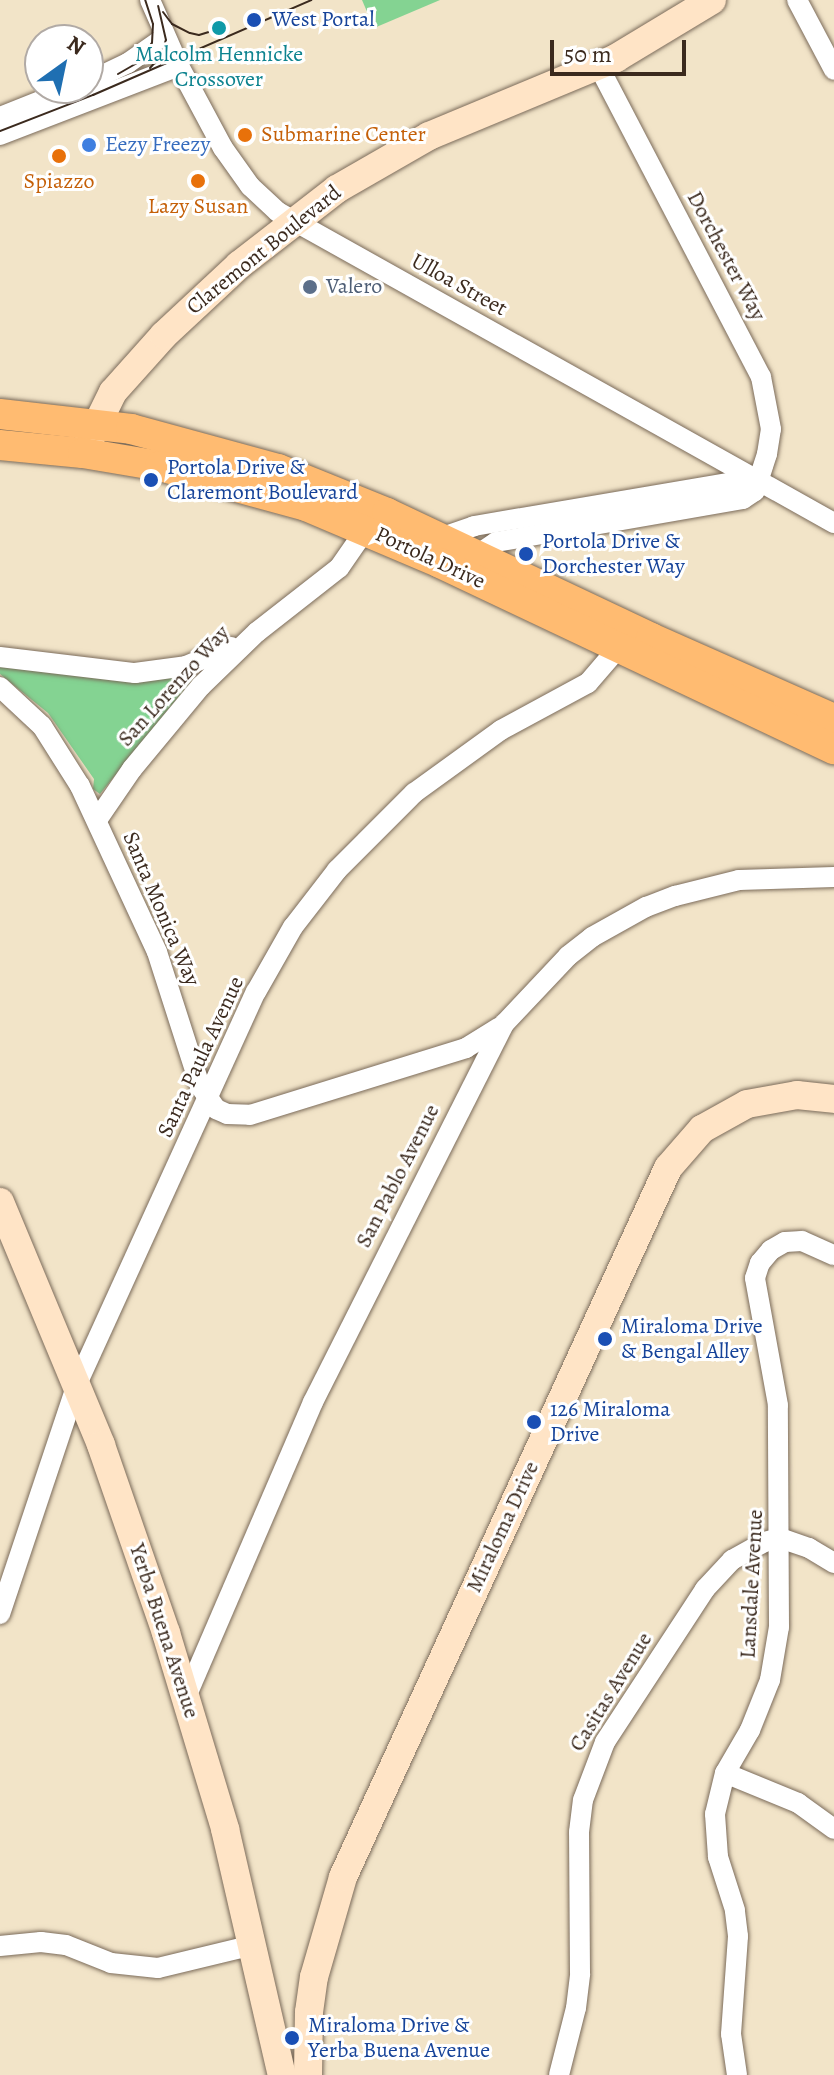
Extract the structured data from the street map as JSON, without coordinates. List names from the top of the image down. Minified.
{"streets":{"main road":["Portola Drive"],"street":["Claremont Boulevard","Dorchester Way","Ulloa Street","San Lorenzo Way","Santa Monica Way","Santa Paula Avenue","San Pablo Avenue","Miraloma Drive","Lansdale Avenue","Yerba Buena Avenue","Casitas Avenue"]},"crossings":[["Claremont Boulevard","Dorchester Way"],["Claremont Boulevard","Ulloa Street"],["Claremont Boulevard","Portola Drive"],["Dorchester Way","Ulloa Street"],["Portola Drive","San Lorenzo Way"],["Portola Drive","Santa Paula Avenue"],["San Lorenzo Way","Santa Monica Way"],["Santa Monica Way","Santa Paula Avenue"],["Santa Paula Avenue","Yerba Buena Avenue"],["San Pablo Avenue","Yerba Buena Avenue"],["Miraloma Drive","Yerba Buena Avenue"],["Lansdale Avenue","Casitas Avenue"]],"places":["West Portal","Malcolm Hennicke Crossover","Submarine Center","Eezy Freezy","Spiazzo","Lazy Susan","Valero","Portola Drive & Claremont Boulevard","Portola Drive & Dorchester Way","Miraloma Drive & Bengal Alley","126 Miraloma Drive","Miraloma Drive & Yerba Buena Avenue"],"scale_bar":"50 m","north":"top right"}
